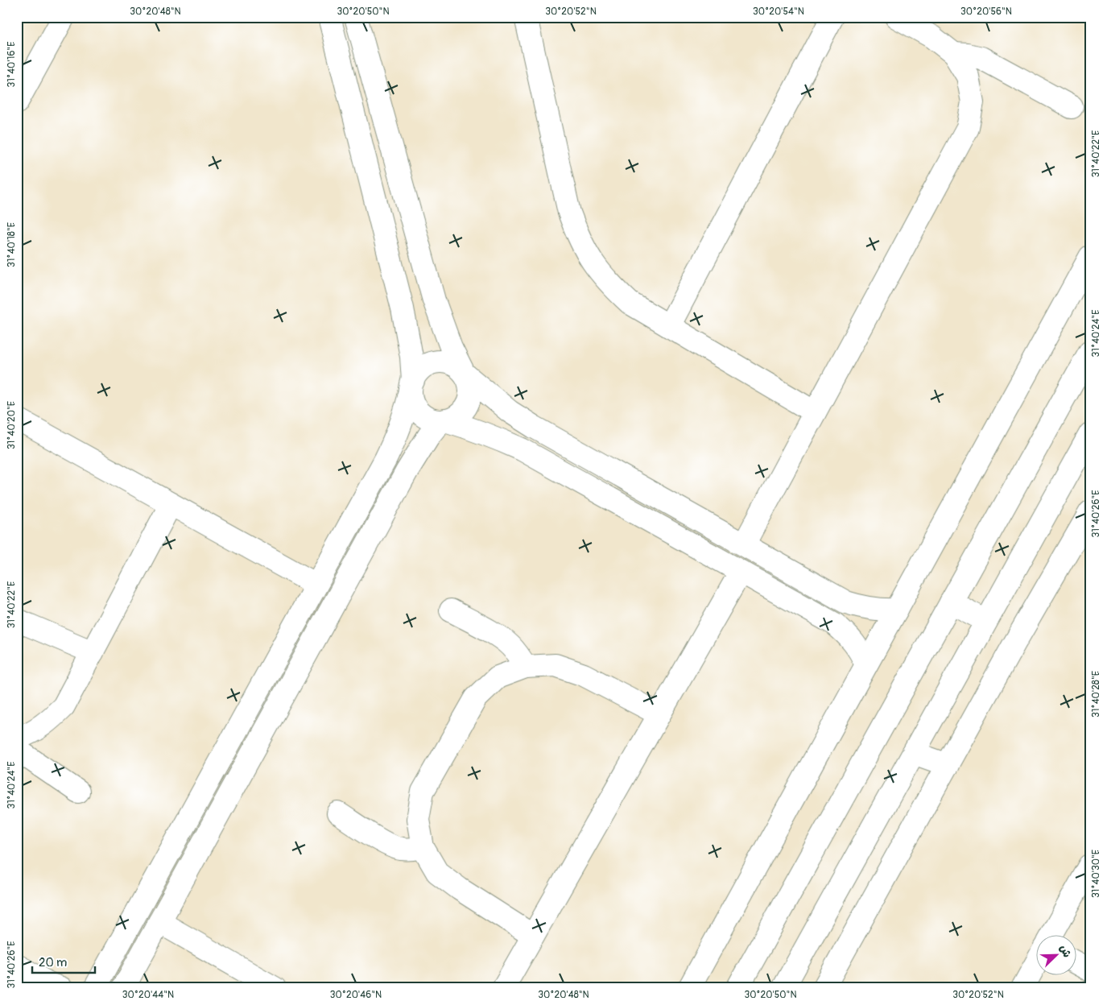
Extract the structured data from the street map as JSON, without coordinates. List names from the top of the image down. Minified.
{"scale_bar":"20 m","north":"top right","coordinates":["30°20'48\"N","30°20'50\"N","30°20'52\"N","30°20'54\"N","30°20'56\"N","31°40'16\"E","31°40'22\"E","31°40'18\"E","31°40'24\"E","31°40'20\"E","31°40'26\"E","31°40'28\"E","31°40'30\"E","30°20'44\"N","30°20'46\"N"]}
